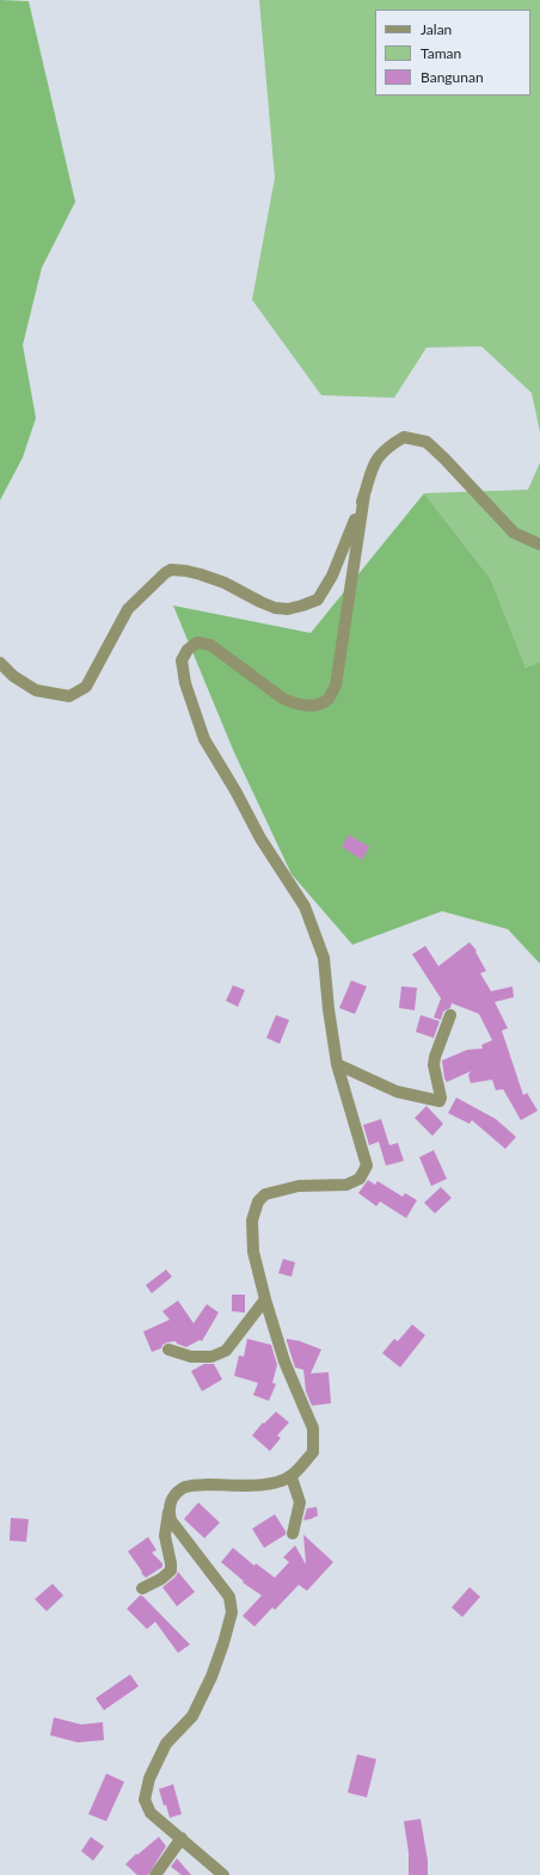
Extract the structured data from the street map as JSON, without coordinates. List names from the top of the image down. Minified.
{"legend":["Jalan","Taman","Bangunan"]}
